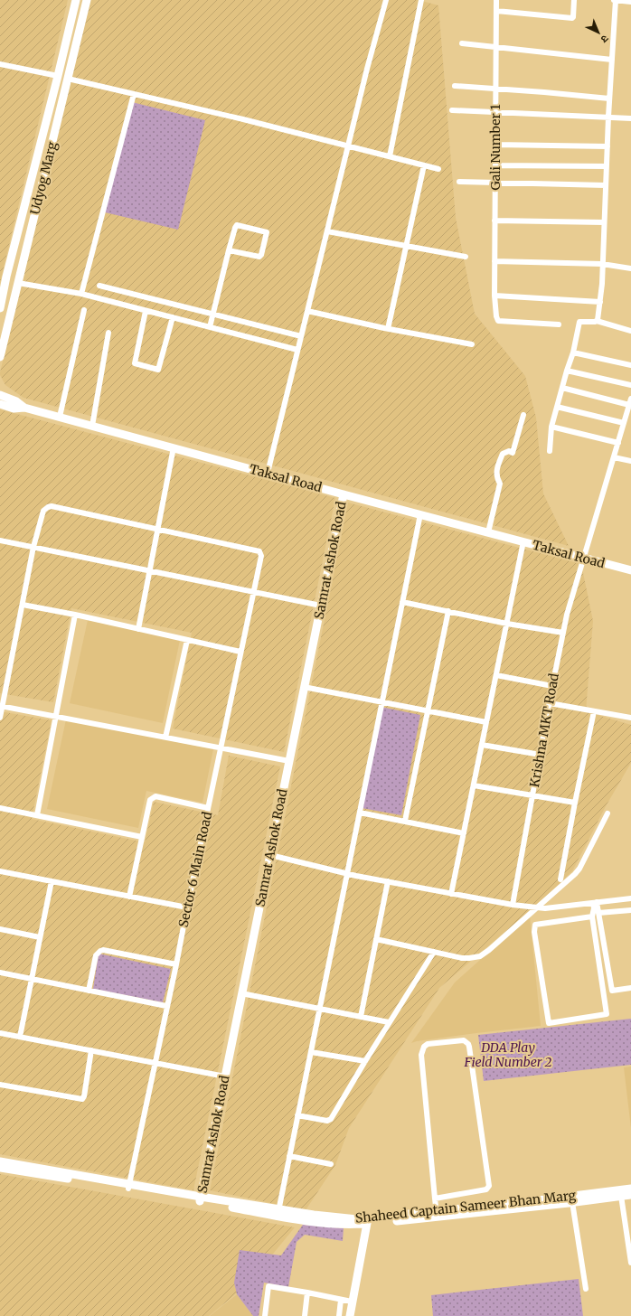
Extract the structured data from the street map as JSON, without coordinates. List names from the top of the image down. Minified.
{"streets":{"street":["Gali Number 1","Udyog Marg","Taksal Road","Samrat Ashok Road","Krishna MKT Road","Sector 6 Main Road","Shaheed Captain Sameer Bhan Marg"]},"crossings":[["Taksal Road","Samrat Ashok Road"],["Taksal Road","Krishna MKT Road"],["Samrat Ashok Road","Shaheed Captain Sameer Bhan Marg"],["Sector 6 Main Road","Shaheed Captain Sameer Bhan Marg"]],"parks":["DDA Play Field Number 2"],"north":"bottom right"}
